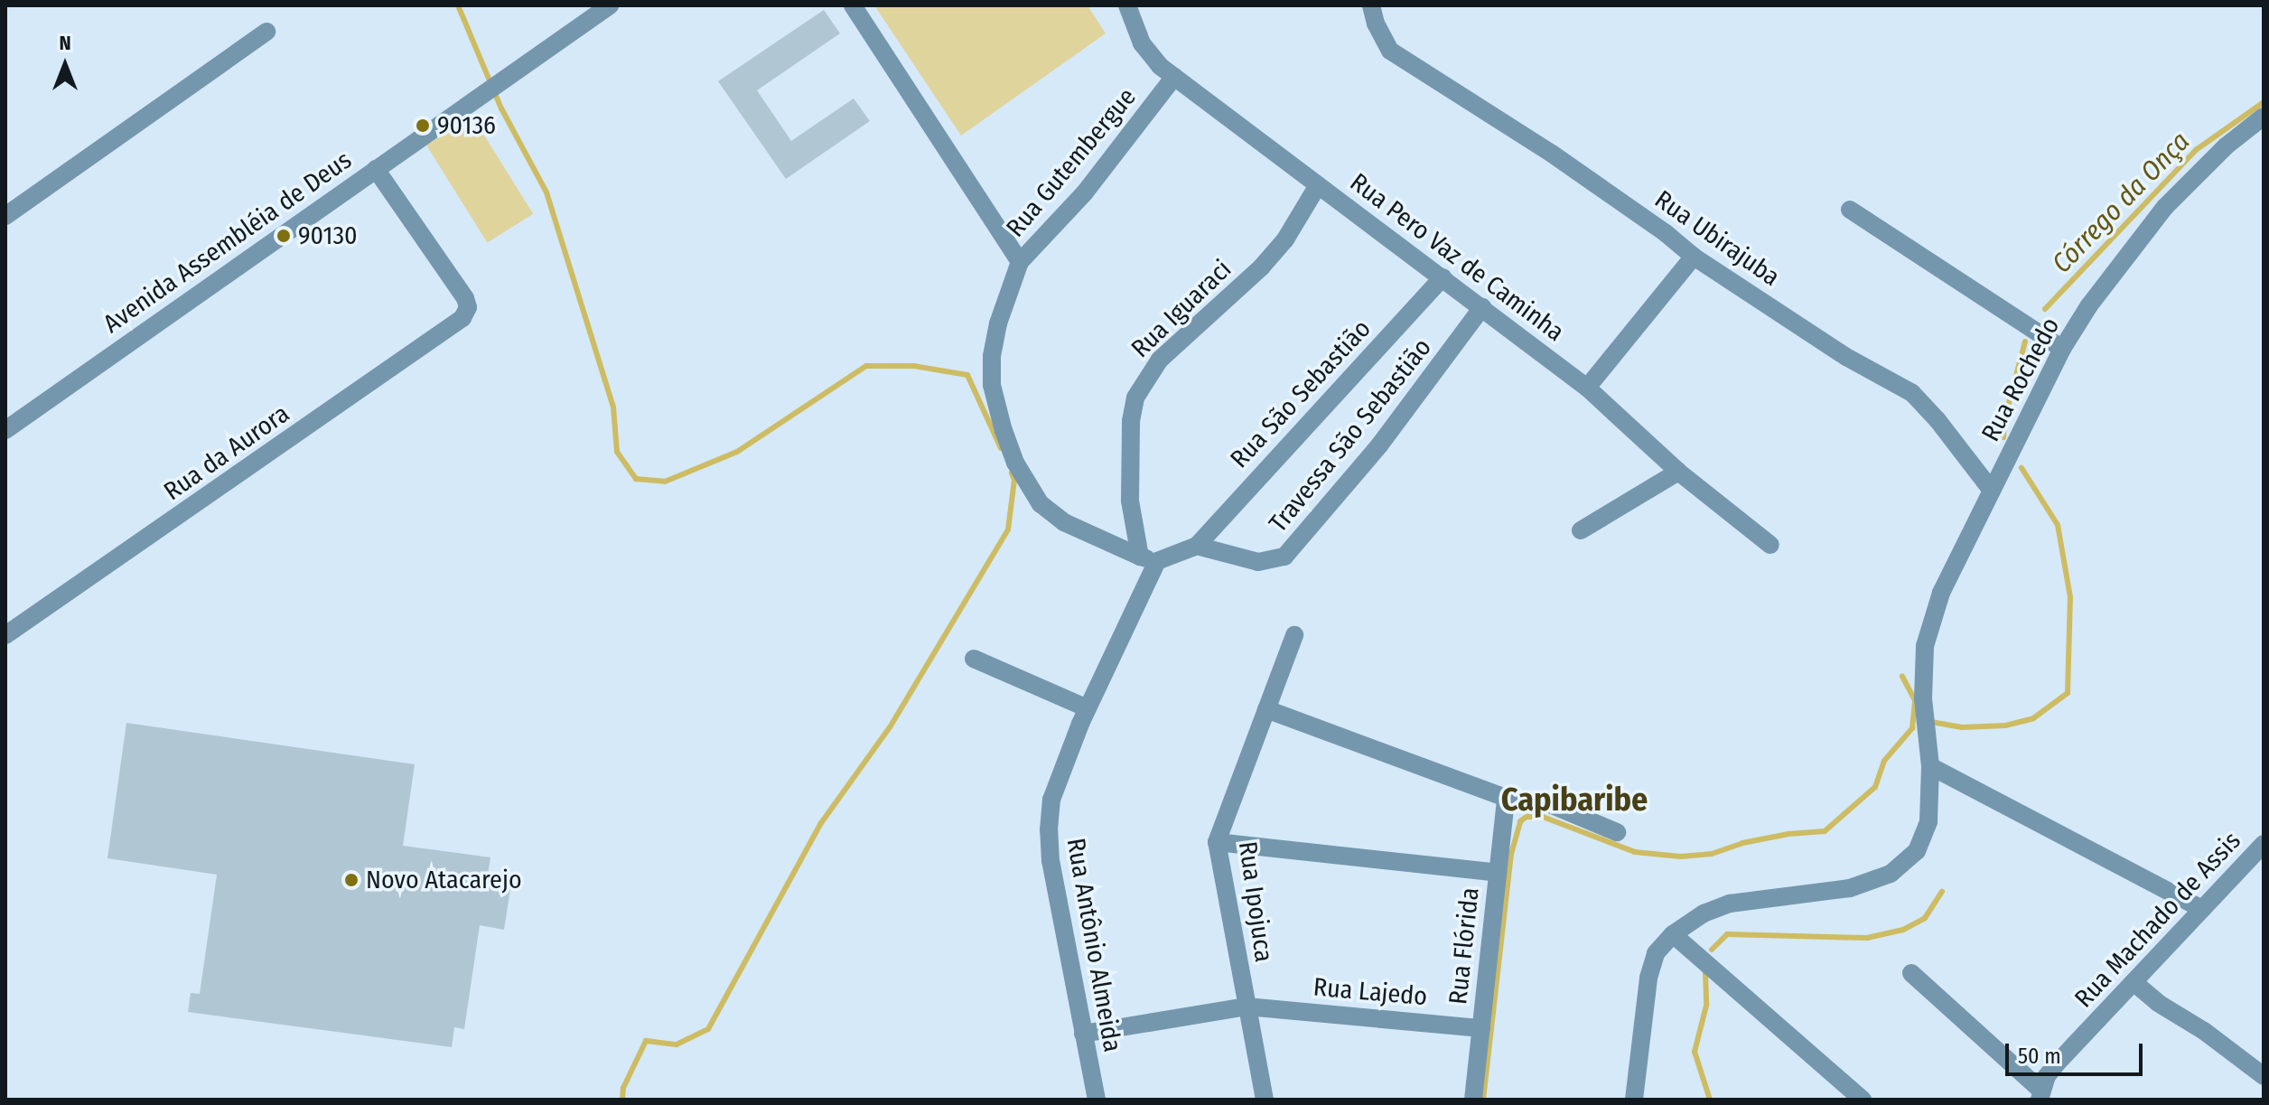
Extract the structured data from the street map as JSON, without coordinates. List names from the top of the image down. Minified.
{"streets":{"street":["Rua Gutembergue","Rua Ubirajuba","Avenida Assembléia de Deus","Rua Pero Vaz de Caminha","Rua Iguaraci","Rua Rochedo","Rua São Sebastião","Travessa São Sebastião","Rua da Aurora","Rua Ipojuca","Rua Machado de Assis","Rua Antônio Almeida","Rua Flórida","Rua Lajedo"]},"crossings":[["Rua Gutembergue","Rua Pero Vaz de Caminha"],["Rua Gutembergue","Rua Iguaraci"],["Rua Gutembergue","Rua Antônio Almeida"],["Rua Ubirajuba","Rua Rochedo"],["Avenida Assembléia de Deus","Rua da Aurora"],["Rua Pero Vaz de Caminha","Rua Iguaraci"],["Rua Pero Vaz de Caminha","Rua São Sebastião"],["Rua Pero Vaz de Caminha","Travessa São Sebastião"],["Rua Iguaraci","Rua Antônio Almeida"],["Rua São Sebastião","Travessa São Sebastião"],["Rua Ipojuca","Rua Lajedo"],["Rua Antônio Almeida","Rua Lajedo"],["Rua Flórida","Rua Lajedo"]],"districts":["Capibaribe"],"water":["Córrego da Onça"],"places":["90136","90130","Novo Atacarejo"],"scale_bar":"50 m","north":"top"}
